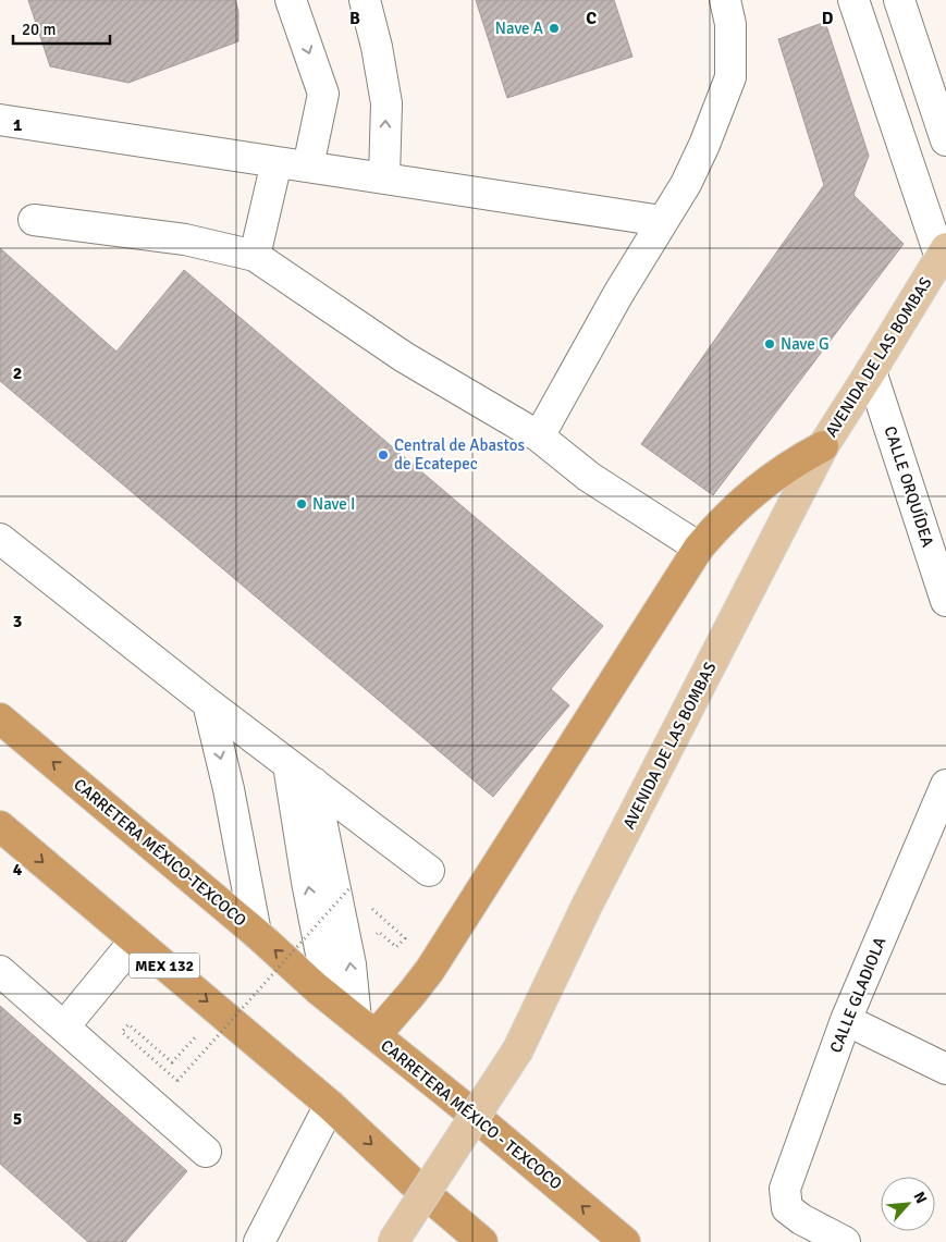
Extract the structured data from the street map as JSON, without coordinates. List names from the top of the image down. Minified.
{"streets":{"highway":["CARRETERA MÉXICO-TEXCOCO","MEX 132","CARRETERA MÉXICO - TEXCOCO"],"main road":["AVENIDA DE LAS BOMBAS"],"street":["CALLE ORQUÍDEA","CALLE GLADIOLA"]},"crossings":[["AVENIDA DE LAS BOMBAS","CALLE ORQUÍDEA"],["CARRETERA MÉXICO-TEXCOCO","CARRETERA MÉXICO - TEXCOCO"]],"places":["Nave A","Nave G","Central de Abastos de Ecatepec","Nave I"],"scale_bar":"20 m","north":"top right","grid":{"columns":["B","C","D"],"rows":["1","2","3","4","5"]}}
